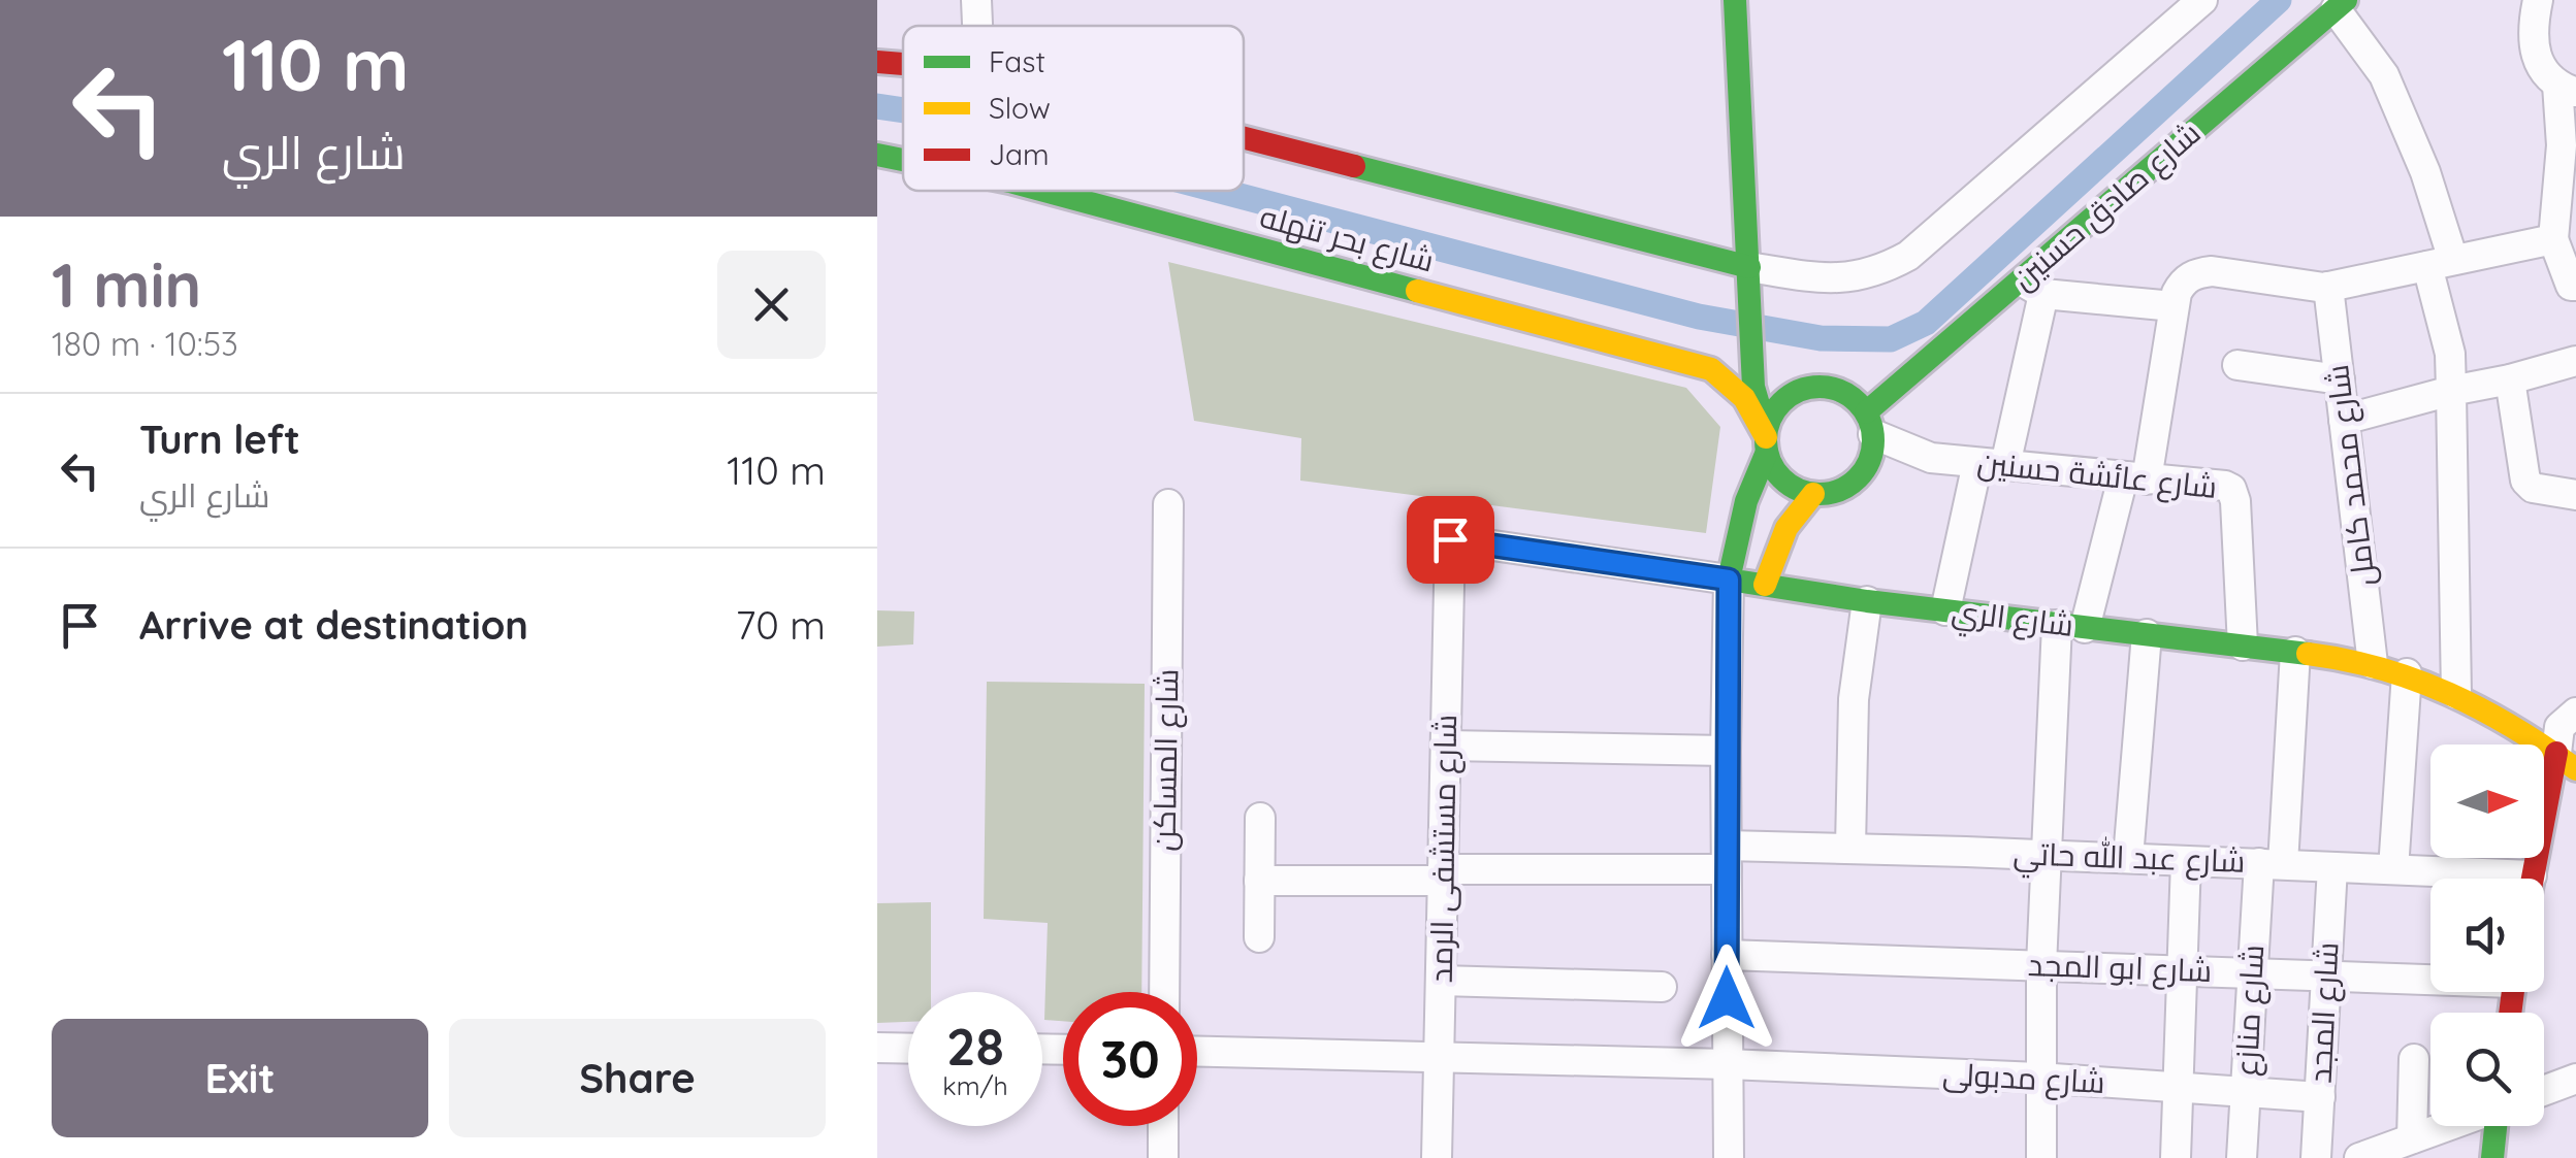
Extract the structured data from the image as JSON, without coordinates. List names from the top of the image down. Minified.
{"streets":{"main road":["شارع صادق حسنين","شارع بحر تنهله","شارع الري"],"street":["شارع عائشة حسنين","شارع محمد كامل","شارع المساكن","شارع مستشفى الرمد","شارع عبد الله حاتي","شارع ابو المجد","شارع منازع","شارع المجد","شارع مدبولى"]},"crossings":[["شارع صادق حسنين","شارع بحر تنهله"],["شارع صادق حسنين","شارع عائشة حسنين"],["شارع بحر تنهله","شارع عائشة حسنين"],["شارع عائشة حسنين","شارع الري"],["شارع محمد كامل","شارع الري"],["شارع الري","شارع مستشفى الرمد"],["شارع الري","شارع منازع"],["شارع مستشفى الرمد","شارع عبد الله حاتي"],["شارع مستشفى الرمد","شارع مدبولى"],["شارع عبد الله حاتي","شارع منازع"],["شارع عبد الله حاتي","شارع المجد"],["شارع ابو المجد","شارع منازع"],["شارع ابو المجد","شارع المجد"],["شارع منازع","شارع مدبولى"],["شارع المجد","شارع مدبولى"]],"legend":["Fast","Slow","Jam"],"north":"right","page":{"turn":["110 m","شارع الري"],"heading":["1 min","180 m · 10:53"],"list":[{"name":"Turn left","note":"شارع الري","value":"110 m"},{"name":"Arrive at destination","value":"70 m"}],"speed":"28 km/h","limit":"30","buttons":["Exit","Share"]}}
